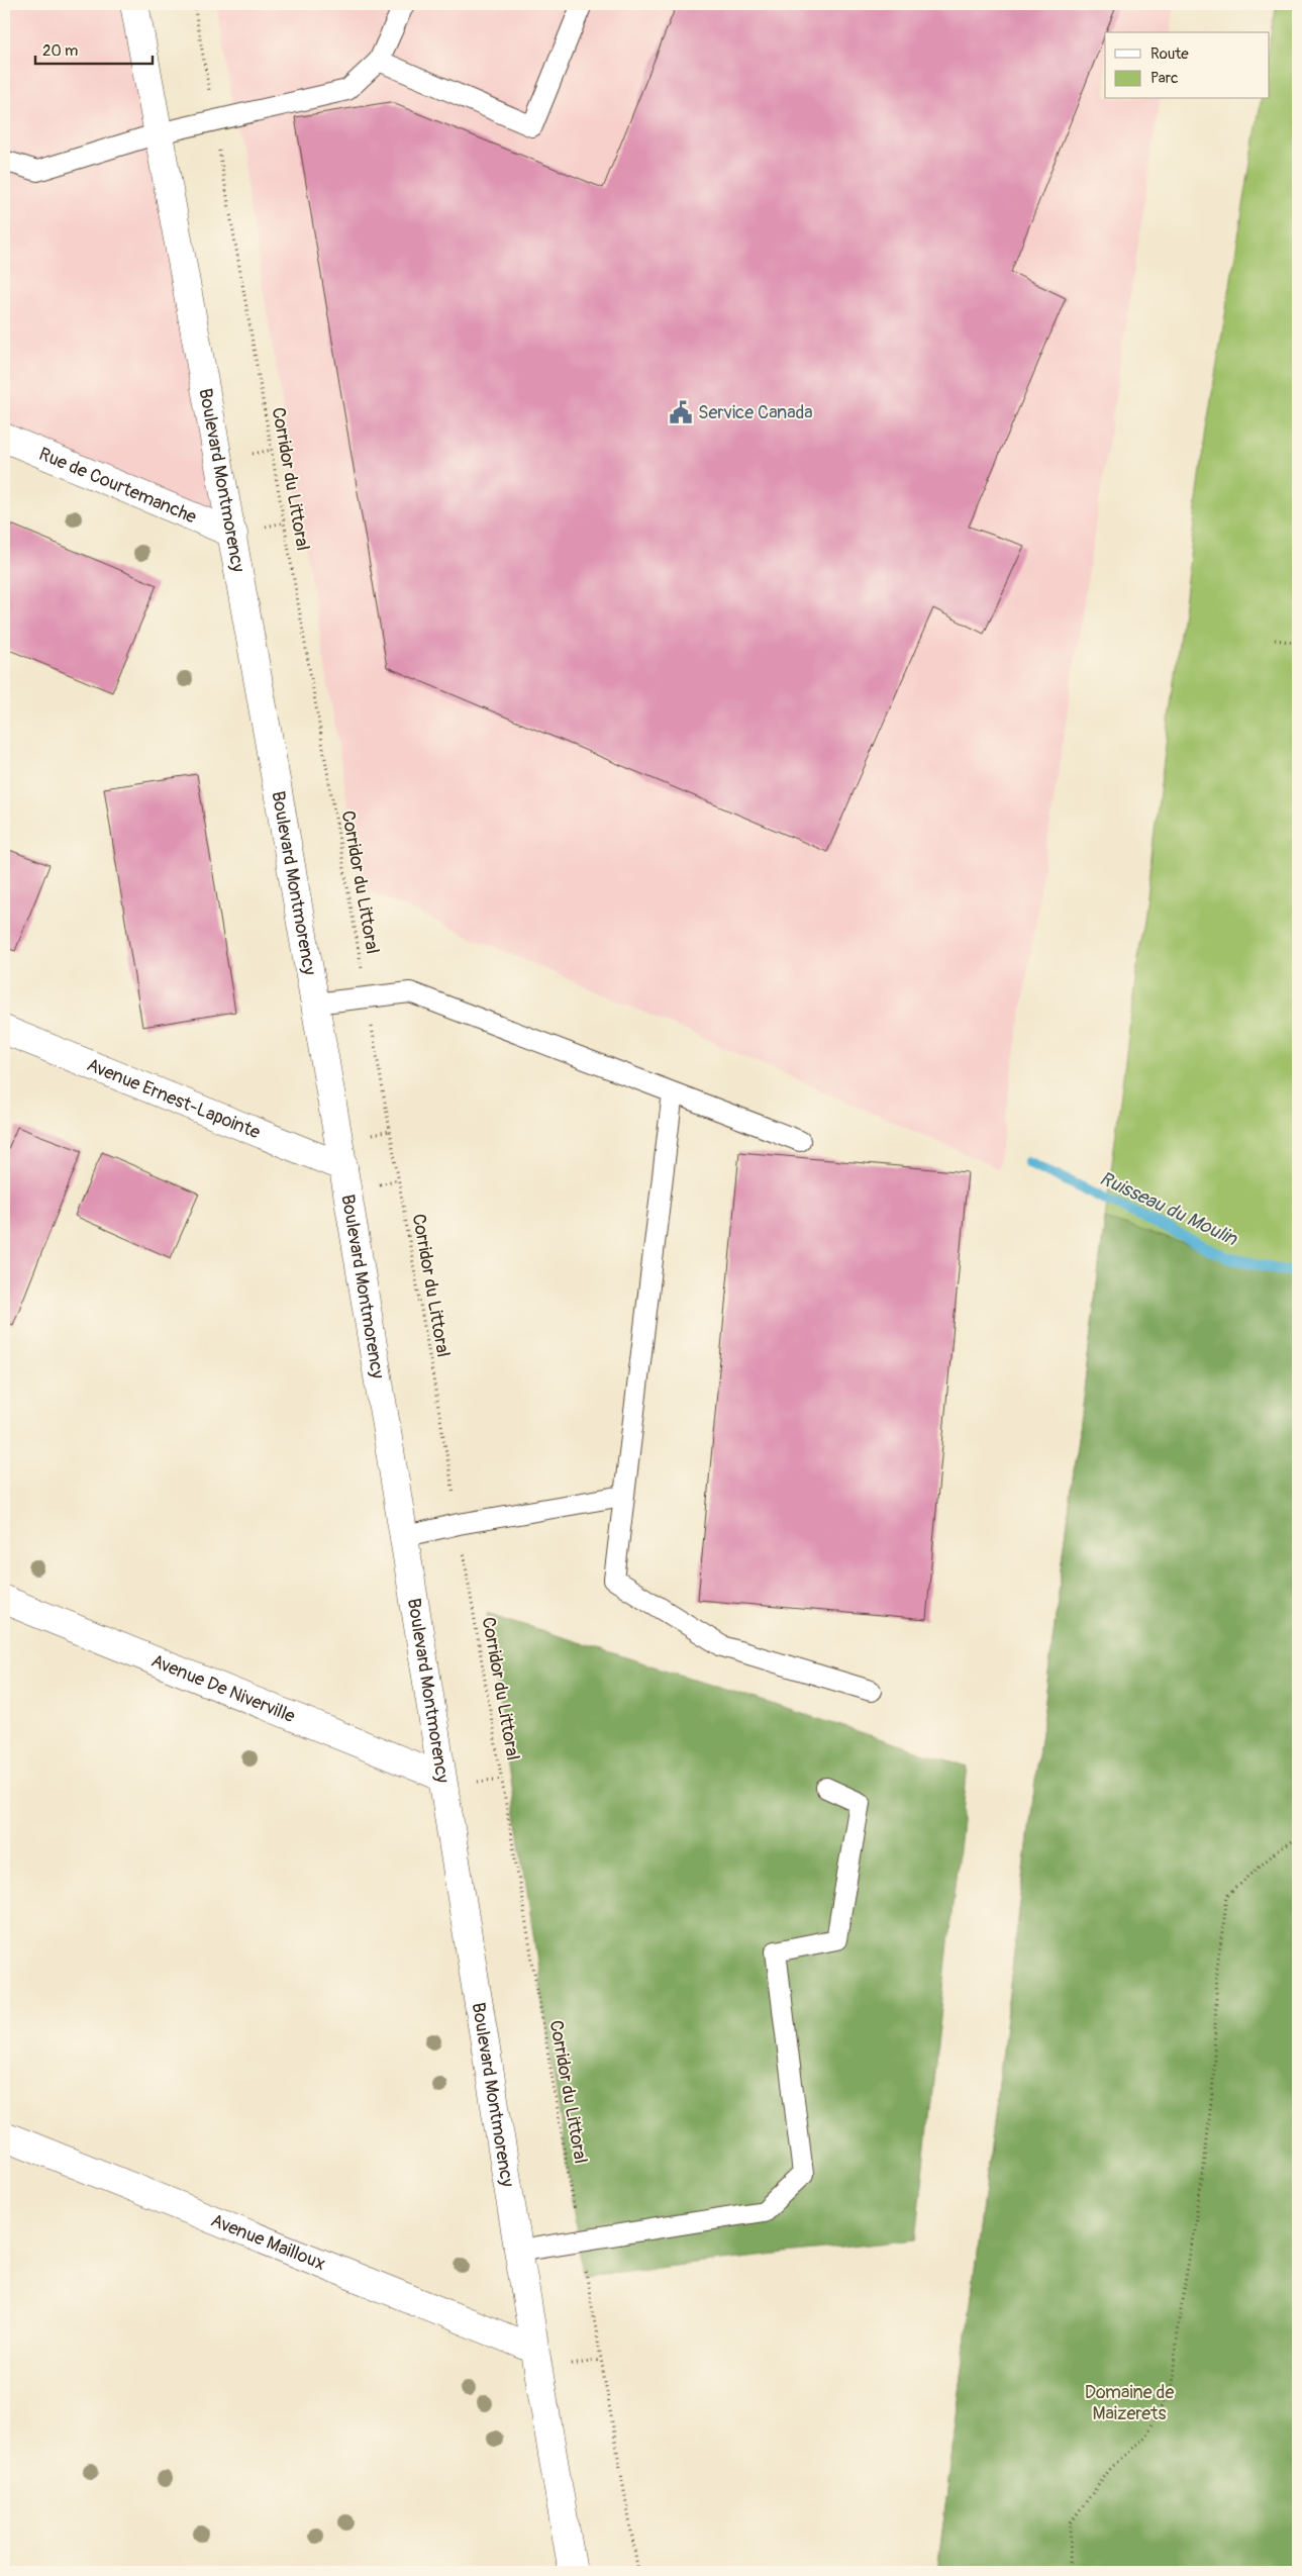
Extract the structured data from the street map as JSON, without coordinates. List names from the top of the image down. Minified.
{"streets":{"street":["Boulevard Montmorency","Rue de Courtemanche","Avenue Ernest-Lapointe","Avenue De Niverville","Avenue Mailloux"],"path":["Corridor du Littoral"]},"crossings":[["Boulevard Montmorency","Rue de Courtemanche"],["Boulevard Montmorency","Avenue Ernest-Lapointe"],["Boulevard Montmorency","Avenue De Niverville"],["Boulevard Montmorency","Avenue Mailloux"]],"water":["Ruisseau du Moulin"],"parks":["Domaine de Maizerets"],"places":{"public building":["Service Canada"]},"legend":["Route","Parc"],"scale_bar":"20 m"}
